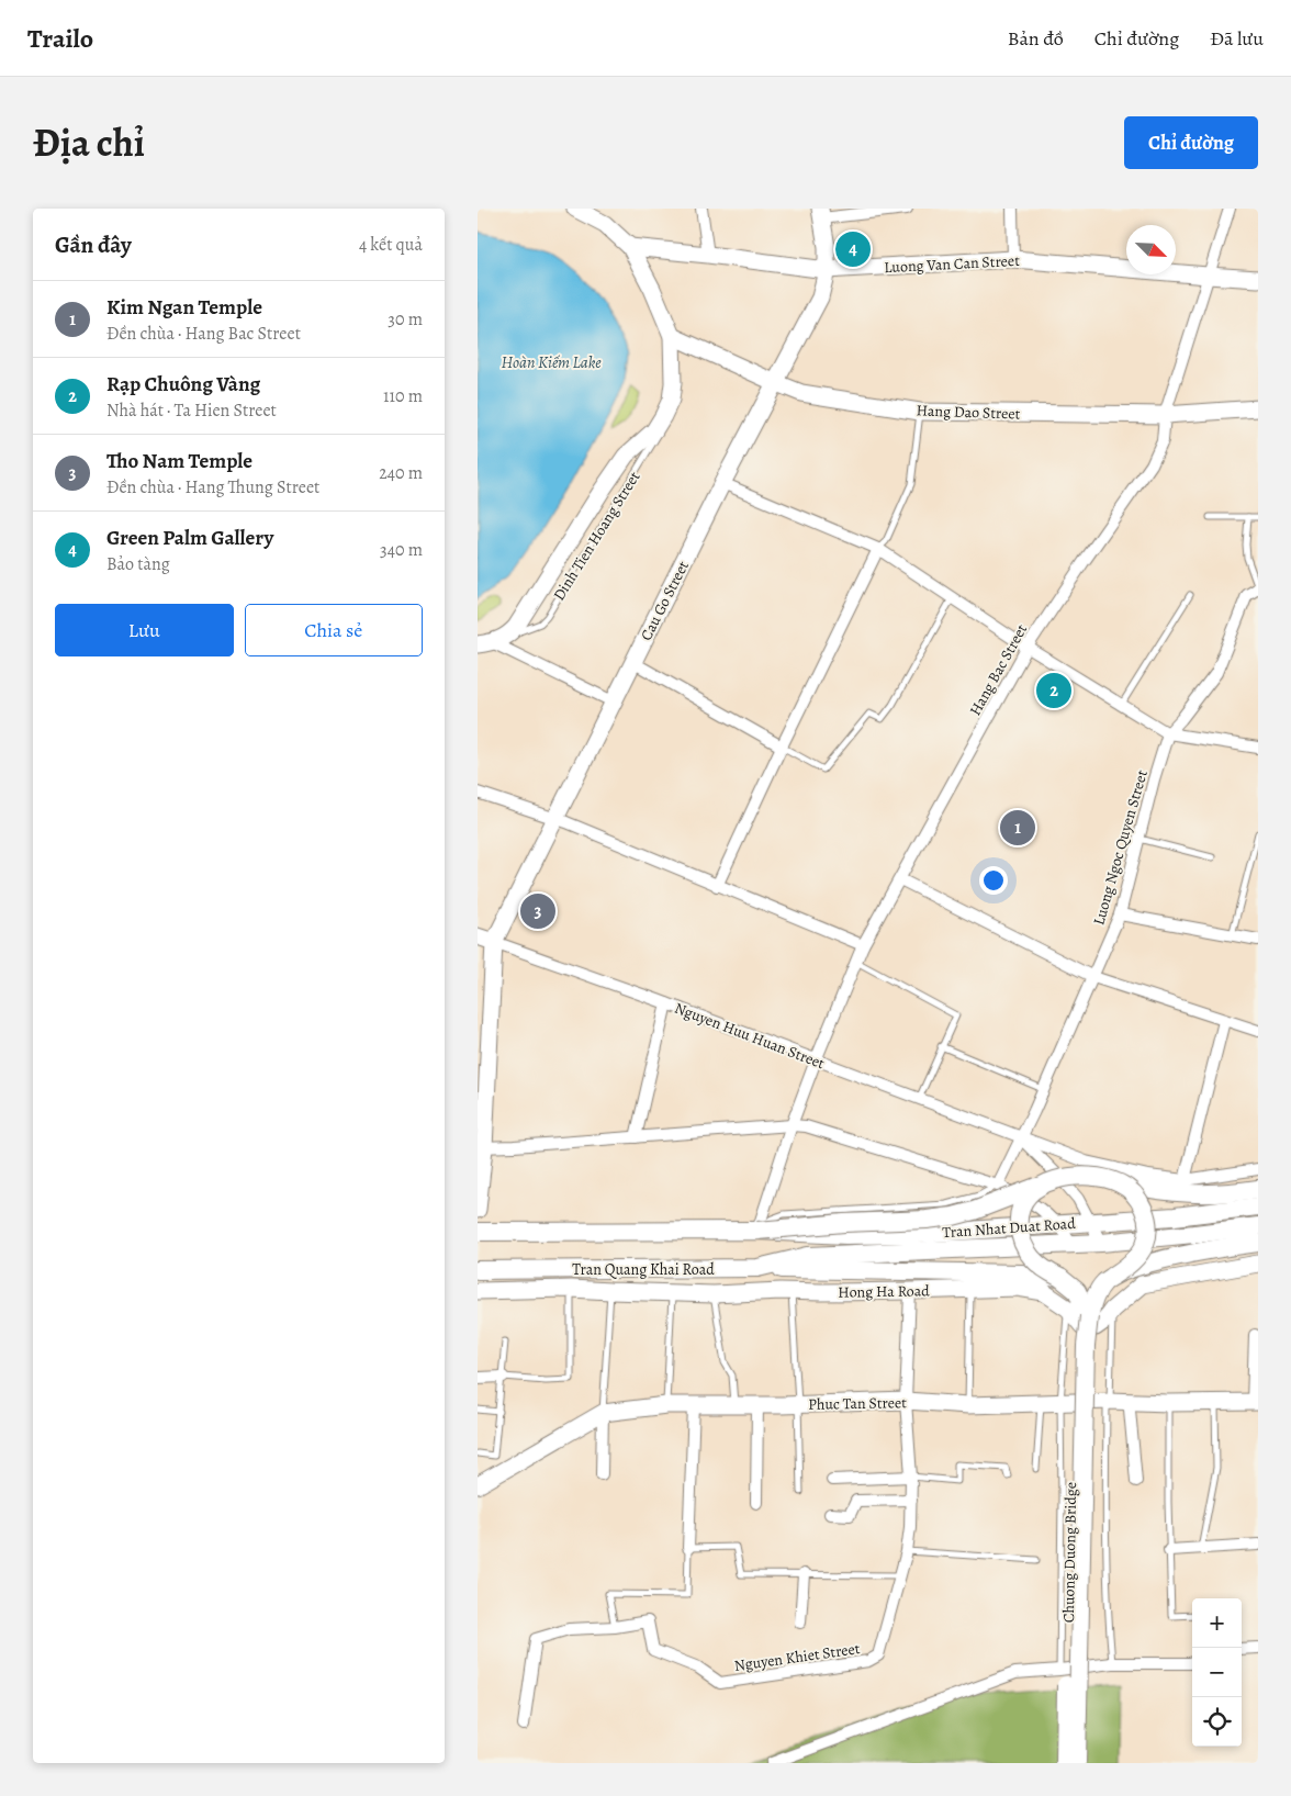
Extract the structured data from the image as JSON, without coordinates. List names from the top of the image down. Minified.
{"streets":{"main road":["Tran Nhat Duat Road","Tran Quang Khai Road","Chuong Duong Bridge"],"street":["Luong Van Can Street","Hang Dao Street","Dinh Tien Hoang Street","Cau Go Street","Hang Bac Street","Luong Ngoc Quyen Street","Nguyen Huu Huan Street","Hong Ha Road","Phuc Tan Street","Nguyen Khiet Street"]},"crossings":[["Luong Van Can Street","Cau Go Street"],["Luong Van Can Street","Hang Bac Street"],["Hang Dao Street","Dinh Tien Hoang Street"],["Hang Dao Street","Cau Go Street"],["Hang Dao Street","Hang Bac Street"],["Cau Go Street","Nguyen Huu Huan Street"],["Hang Bac Street","Nguyen Huu Huan Street"],["Hang Bac Street","Tran Nhat Duat Road"],["Luong Ngoc Quyen Street","Nguyen Huu Huan Street"],["Tran Nhat Duat Road","Tran Quang Khai Road"],["Hong Ha Road","Nguyen Khiet Street"],["Phuc Tan Street","Nguyen Khiet Street"]],"water":["Hoàn Kiếm Lake"],"north":"bottom right","page":{"header":"Trailo","nav":["Bản đồ","Chỉ đường","Đã lưu"],"title":"Địa chỉ","buttons":["Chỉ đường",["Lưu","Chia sẻ"]],"heading":["Gần đây","4 kết quả"],"pins":["4","2","1","3"],"list":[{"mark":"1","name":"Kim Ngan Temple","note":"Đền chùa · Hang Bac Street","value":"30 m"},{"mark":"2","name":"Rạp Chuông Vàng","note":"Nhà hát · Ta Hien Street","value":"110 m"},{"mark":"3","name":"Tho Nam Temple","note":"Đền chùa · Hang Thung Street","value":"240 m"},{"mark":"4","name":"Green Palm Gallery","note":"Bảo tàng","value":"340 m"}],"map_buttons":["+","−"]}}
